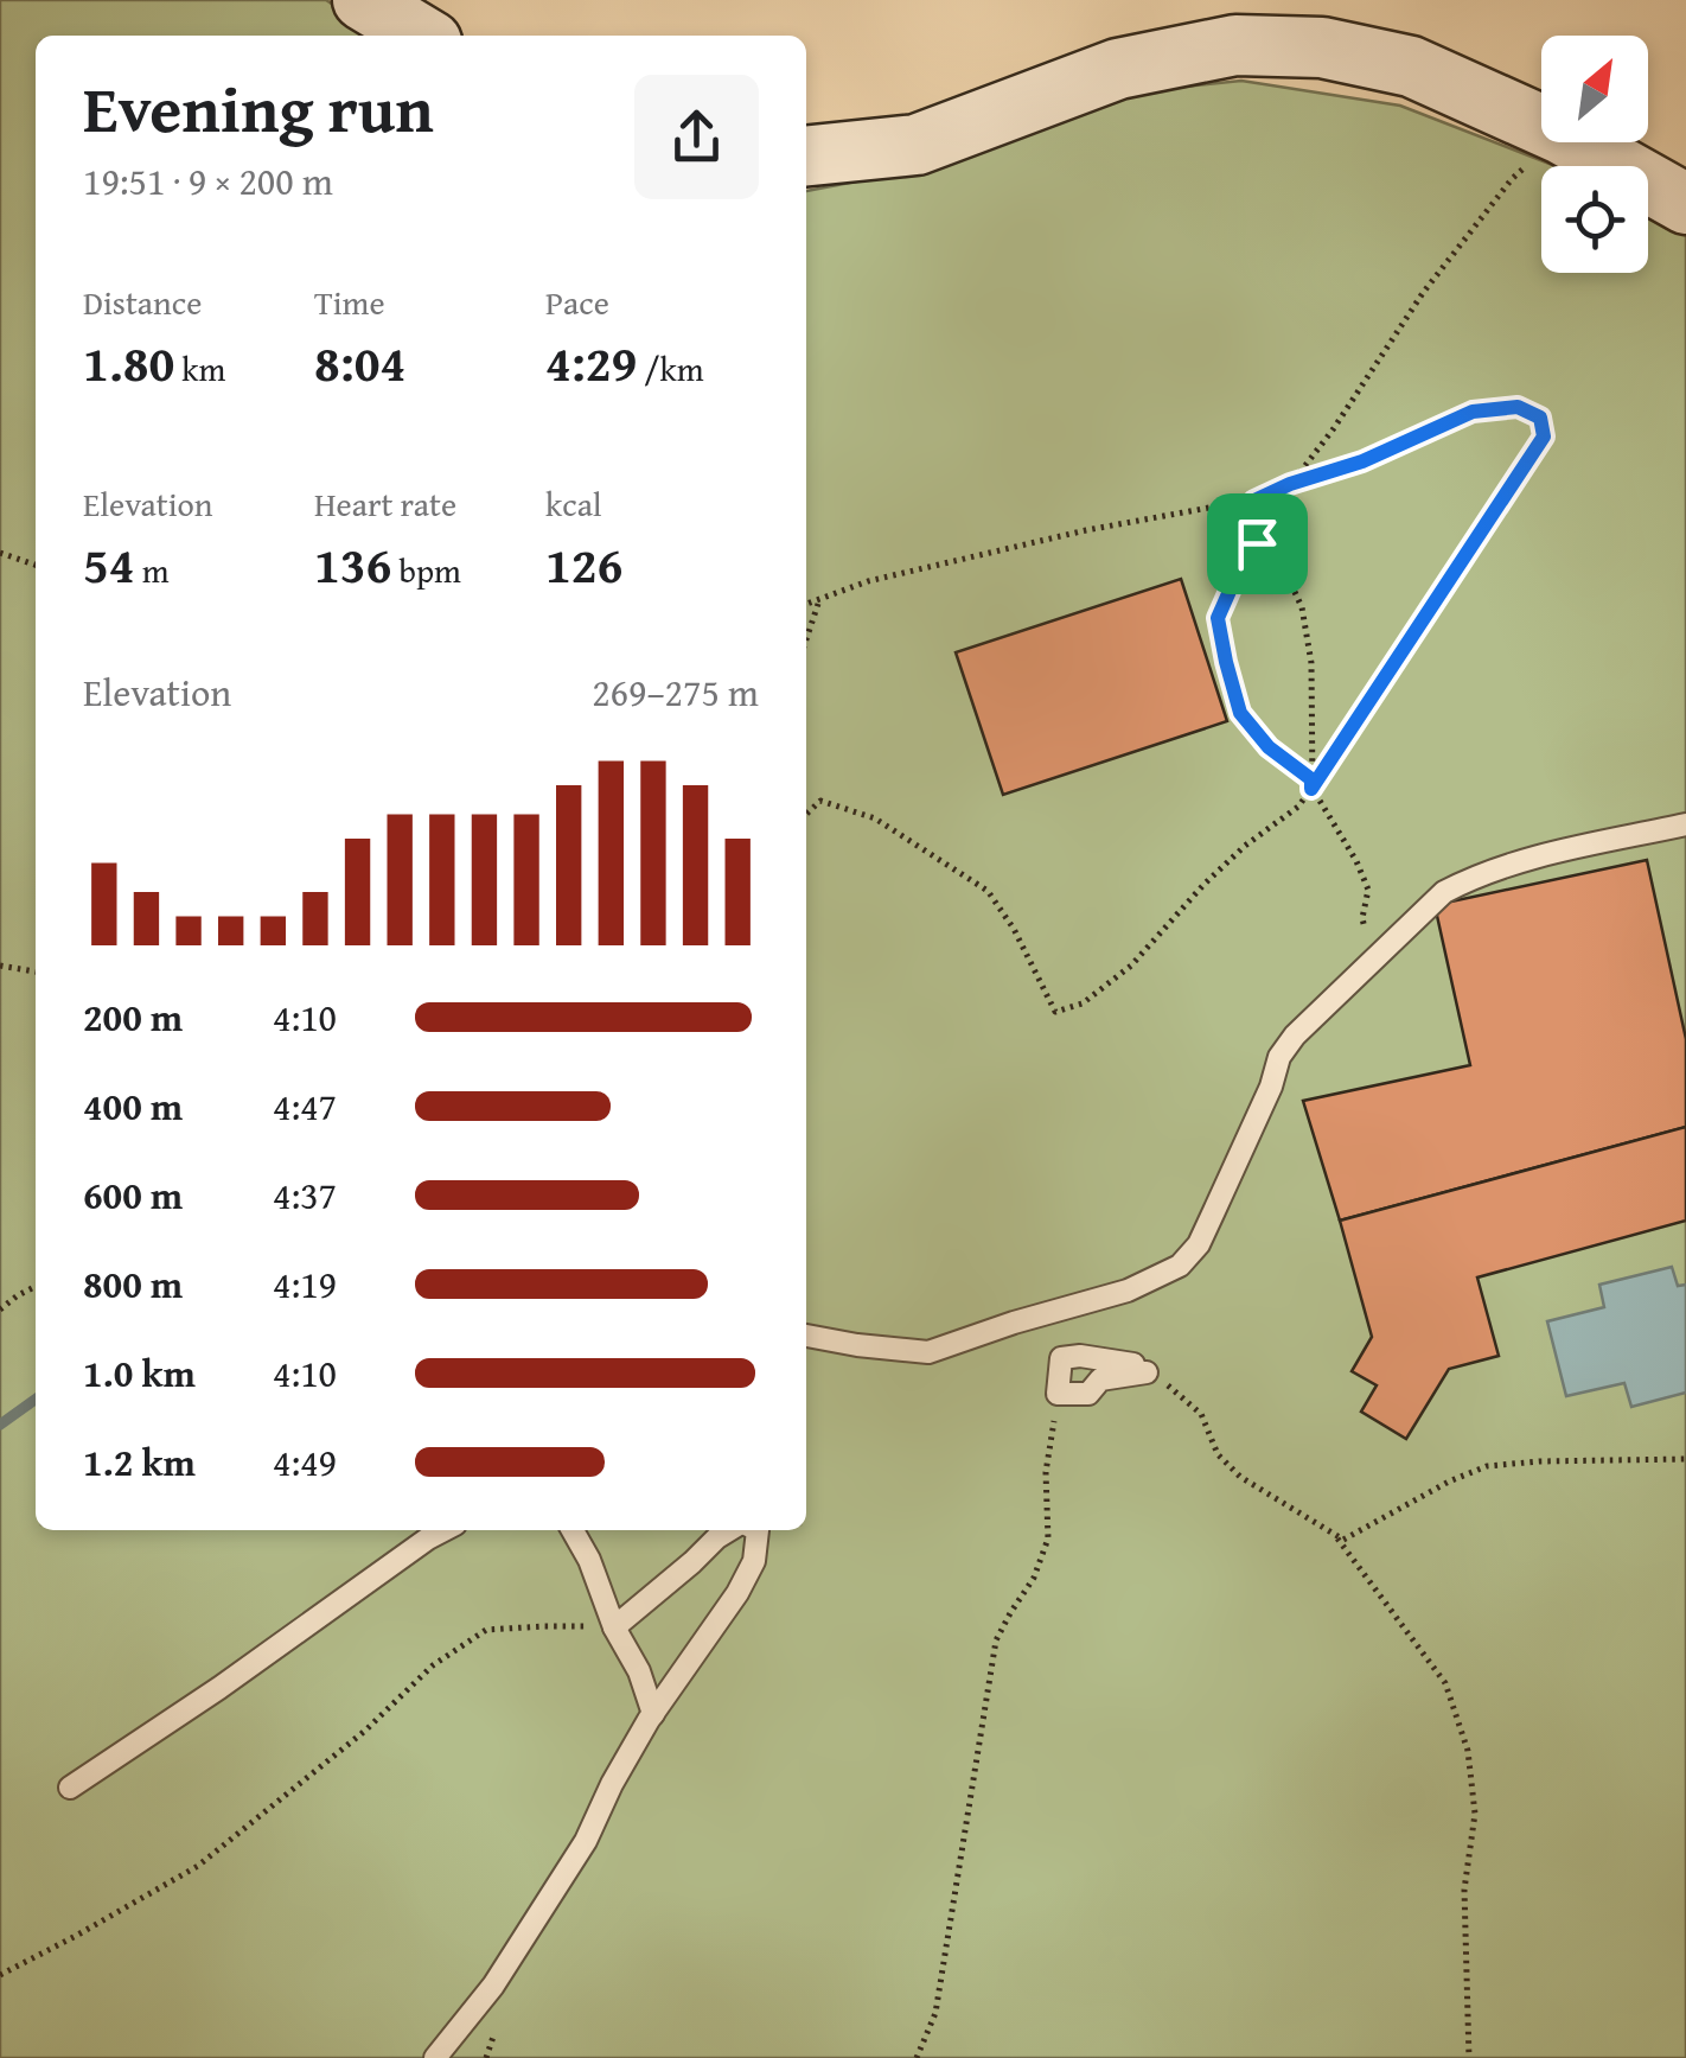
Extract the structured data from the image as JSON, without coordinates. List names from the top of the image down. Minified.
{"north":"top right","page":{"heading":["Evening run","19:51 · 9 × 200 m"],"stats":[["Distance","1.80 km"],["Time","8:04"],["Pace","4:29 /km"],["Elevation","54 m"],["Heart rate","136 bpm"],["kcal","126"]],"chart":["Elevation","269–275 m"],"list":[{"name":"200 m","note":"4:10"},{"name":"400 m","note":"4:47"},{"name":"600 m","note":"4:37"},{"name":"800 m","note":"4:19"},{"name":"1.0 km","note":"4:10"},{"name":"1.2 km","note":"4:49"}]}}
